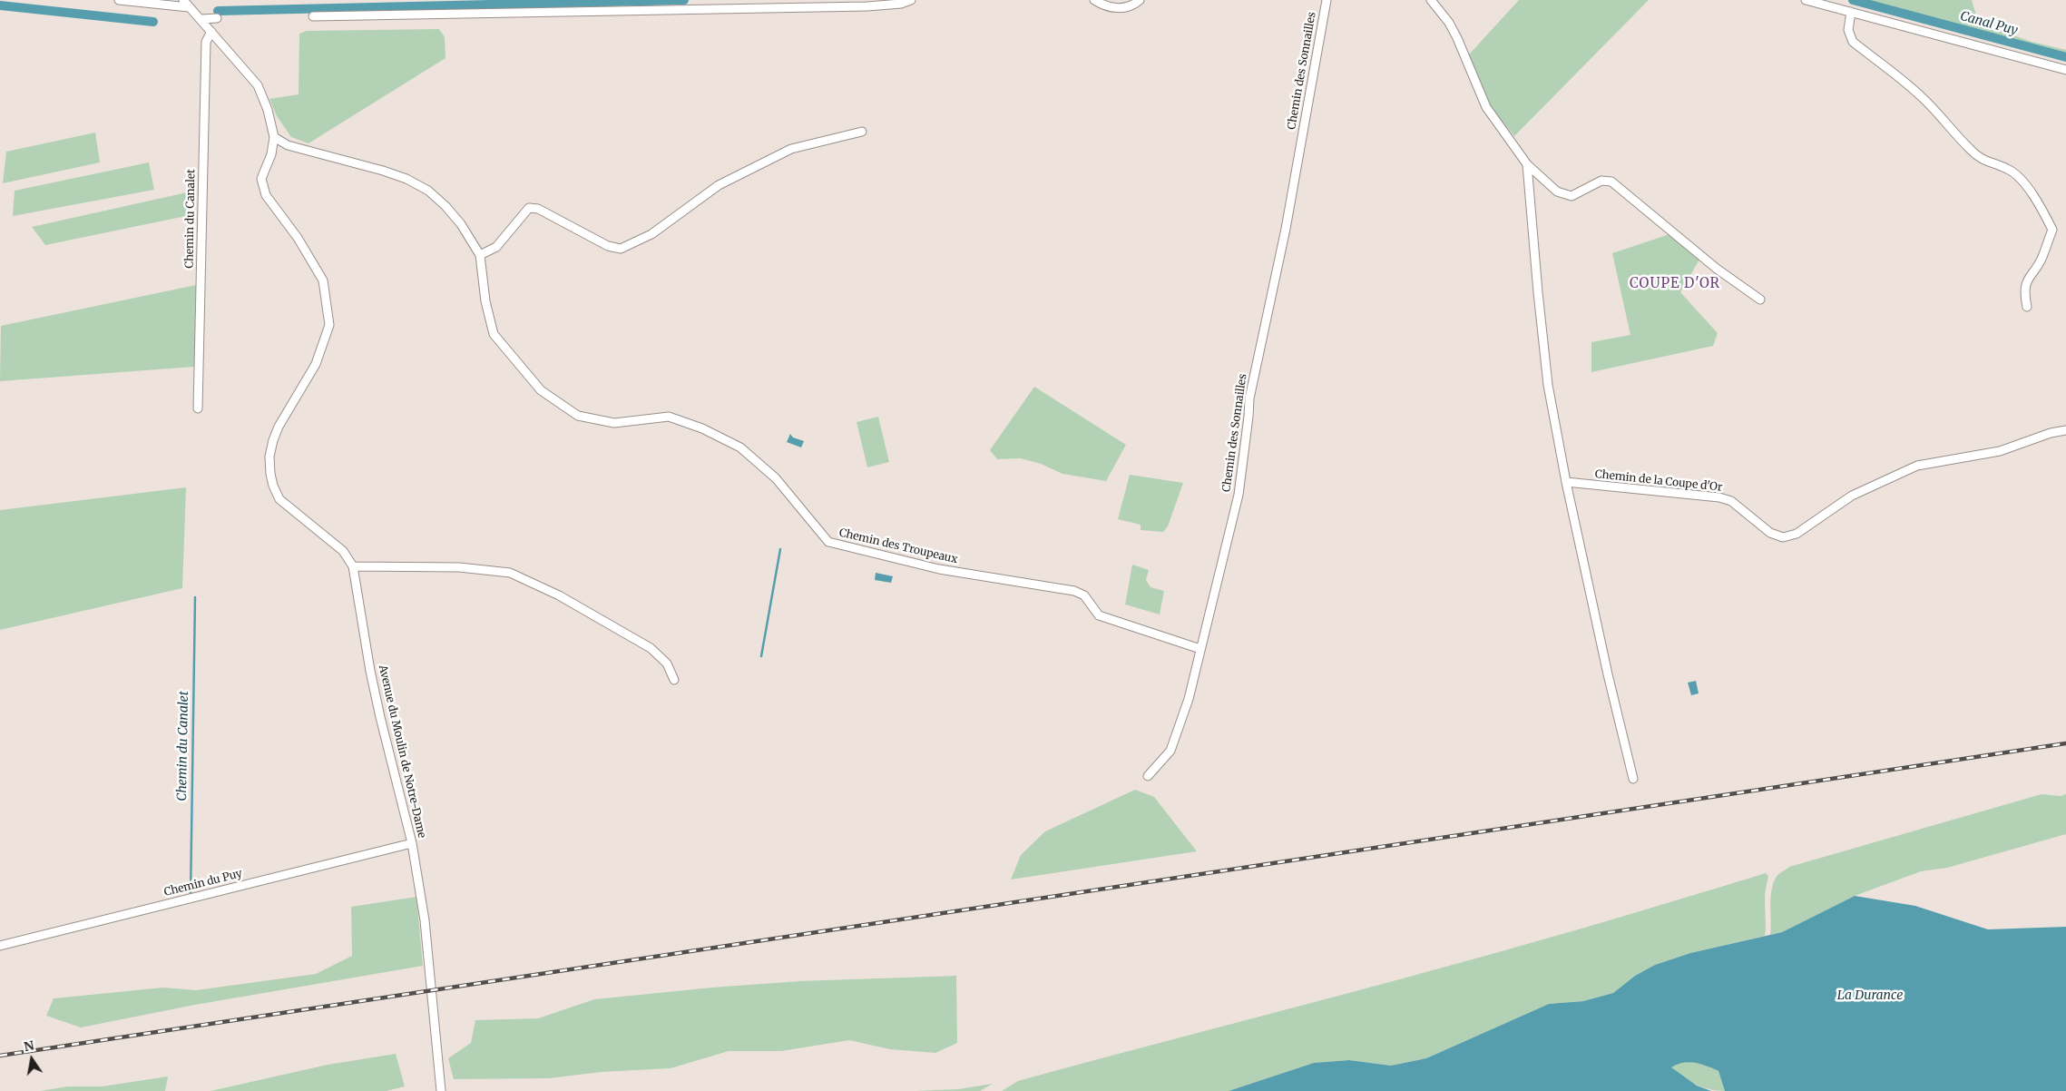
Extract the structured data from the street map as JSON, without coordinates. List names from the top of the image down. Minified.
{"streets":{"street":["Chemin des Sonnailles","Chemin du Canalet","Chemin de la Coupe d'Or","Chemin des Troupeaux","Avenue du Moulin de Notre-Dame","Chemin du Puy"]},"crossings":[["Chemin des Sonnailles","Chemin des Troupeaux"],["Chemin du Canalet","Avenue du Moulin de Notre-Dame"],["Chemin des Troupeaux","Avenue du Moulin de Notre-Dame"],["Avenue du Moulin de Notre-Dame","Chemin du Puy"]],"districts":["COUPE D'OR"],"water":["Canal Puy","Chemin du Canalet","La Durance"],"north":"top"}
